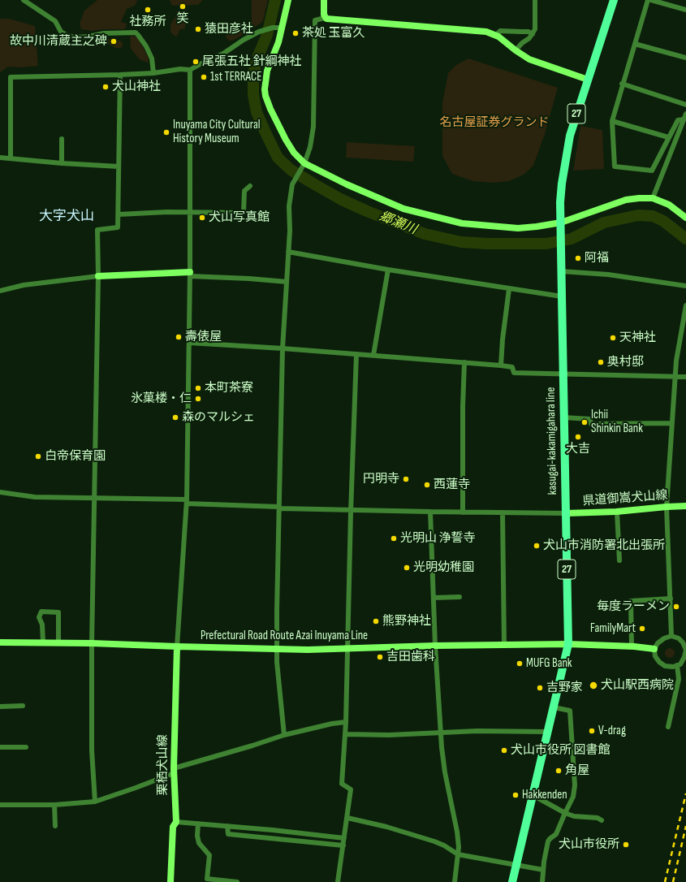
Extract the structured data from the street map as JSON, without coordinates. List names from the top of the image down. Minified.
{"streets":{"main road":["27","kasugai-kakamigahara line","県道御嵩犬山線","Prefectural Road Route Azai Inuyama Line","栗栖犬山線"]},"crossings":[["kasugai-kakamigahara line","県道御嵩犬山線"],["kasugai-kakamigahara line","Prefectural Road Route Azai Inuyama Line"],["Prefectural Road Route Azai Inuyama Line","栗栖犬山線"]],"districts":["大字犬山"],"water":["郷瀬川"],"parks":["名古屋証券グランド"],"places":["笑","社務所","猿田彦社","茶処 玉富久","故中川清蔵主之碑","尾張五社 針綱神社","1st TERRACE","犬山神社","Inuyama City Cultural History Museum","犬山写真館","阿福","壽俵屋","天神社","奥村邸","本町茶寮","氷菓楼・仁","森のマルシェ","Ichii Shinkin Bank","大吉","白帝保育園","円明寺","西蓮寺","光明山 浄誓寺","犬山市消防署北出張所","光明幼稚園","毎度ラーメン","熊野神社","FamilyMart","吉田歯科","MUFG Bank","犬山駅西病院","吉野家","V-drag","犬山市役所 図書館","角屋","Hakkenden","犬山市役所"]}
